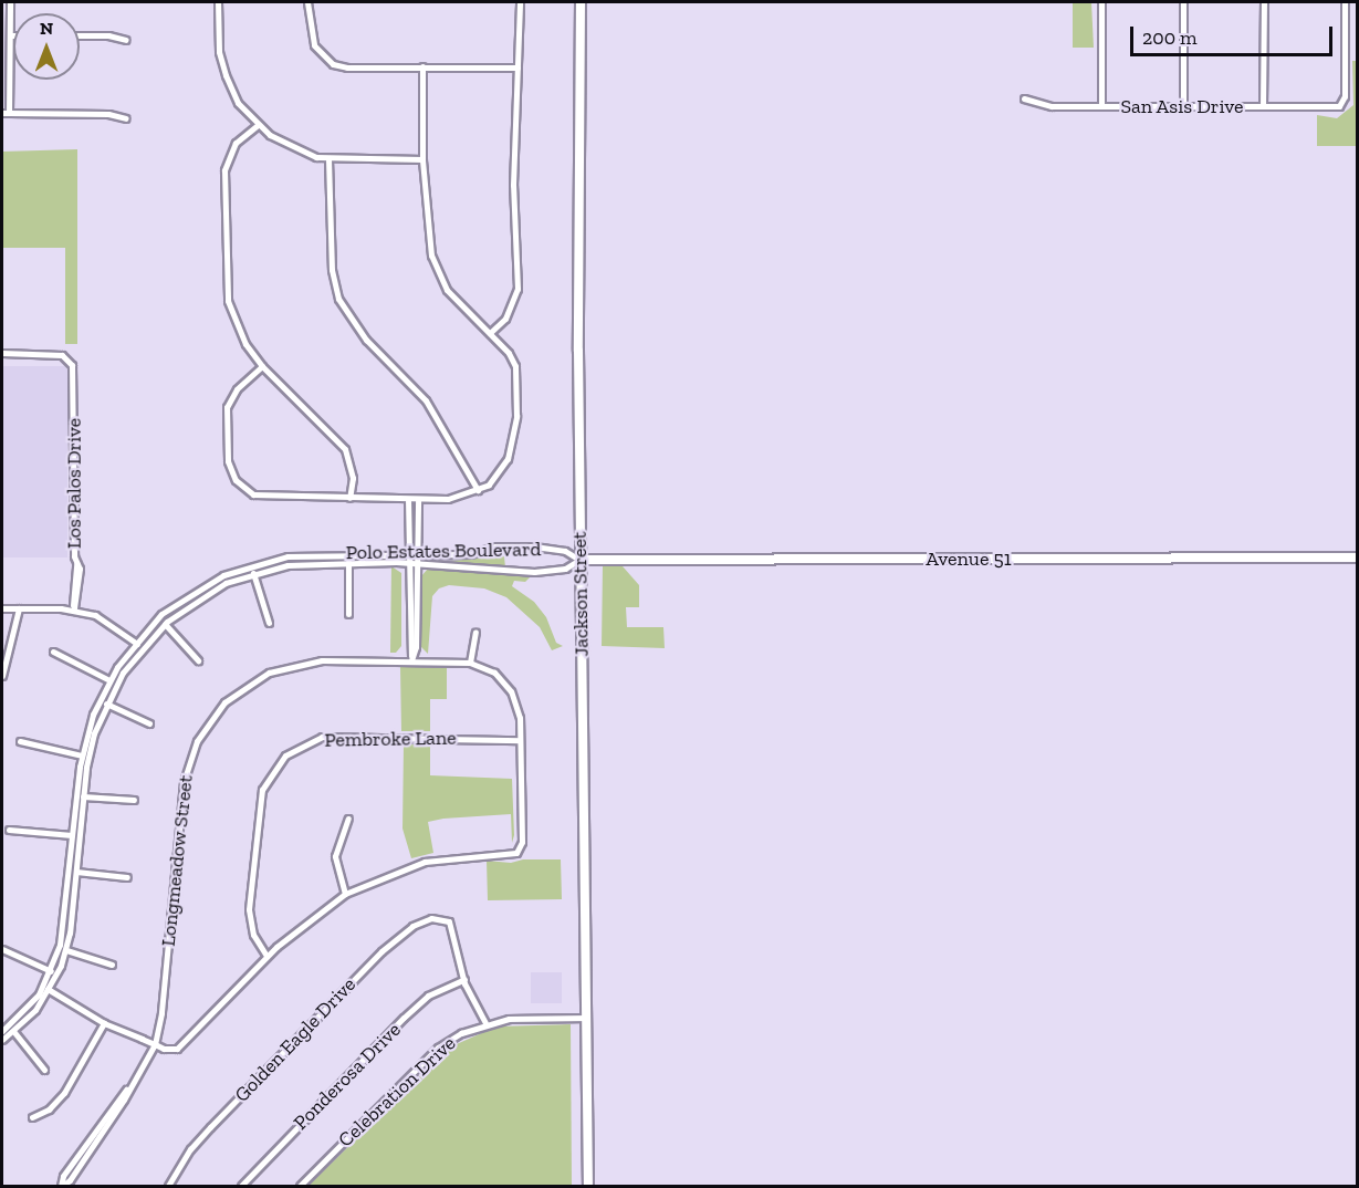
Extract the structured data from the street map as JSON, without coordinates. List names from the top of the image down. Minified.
{"streets":{"main road":["Avenue 51","Jackson Street"],"street":["San Asis Drive","Los Palos Drive","Polo Estates Boulevard","Pembroke Lane","Longmeadow Street","Golden Eagle Drive","Ponderosa Drive","Celebration Drive"]},"crossings":[["Polo Estates Boulevard","Avenue 51"],["Polo Estates Boulevard","Jackson Street"],["Avenue 51","Jackson Street"],["Jackson Street","Celebration Drive"],["Golden Eagle Drive","Ponderosa Drive"]],"scale_bar":"200 m","north":"top"}
